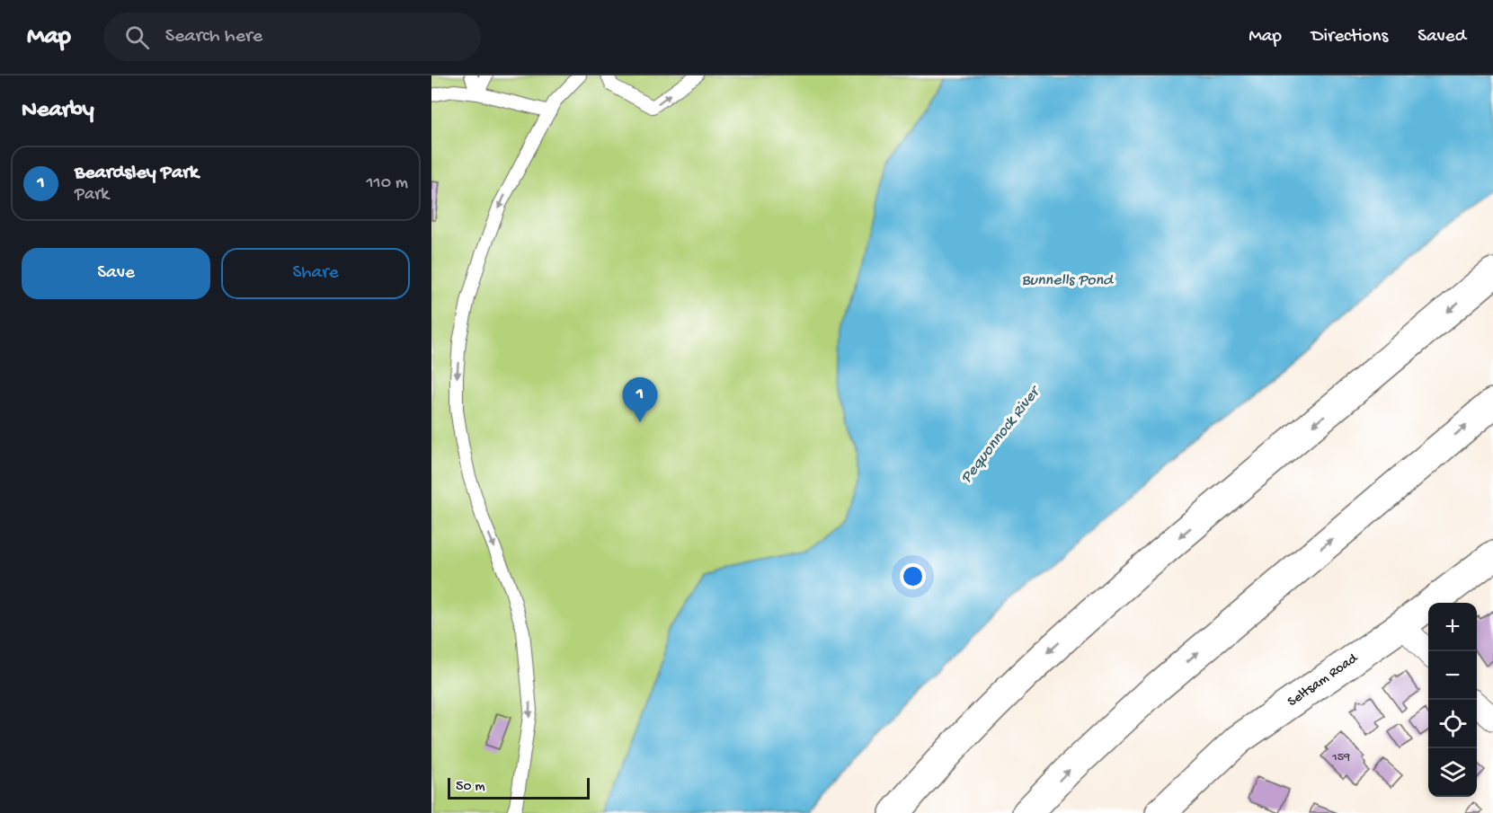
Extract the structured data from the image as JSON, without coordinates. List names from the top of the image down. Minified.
{"streets":{"main road":["Seltsam Road"]},"water":["Bunnells Pond","Pequonnock River"],"house_numbers":["159"],"scale_bar":"50 m","page":{"header":"Map","search":"Search here","nav":["Map","Directions","Saved"],"heading":"Nearby","list":[{"mark":"1","name":"Beardsley Park","note":"Park","value":"110 m"}],"buttons":["Save","Share"],"pins":"1","map_buttons":["+","−"],"scale":"50 m"}}
